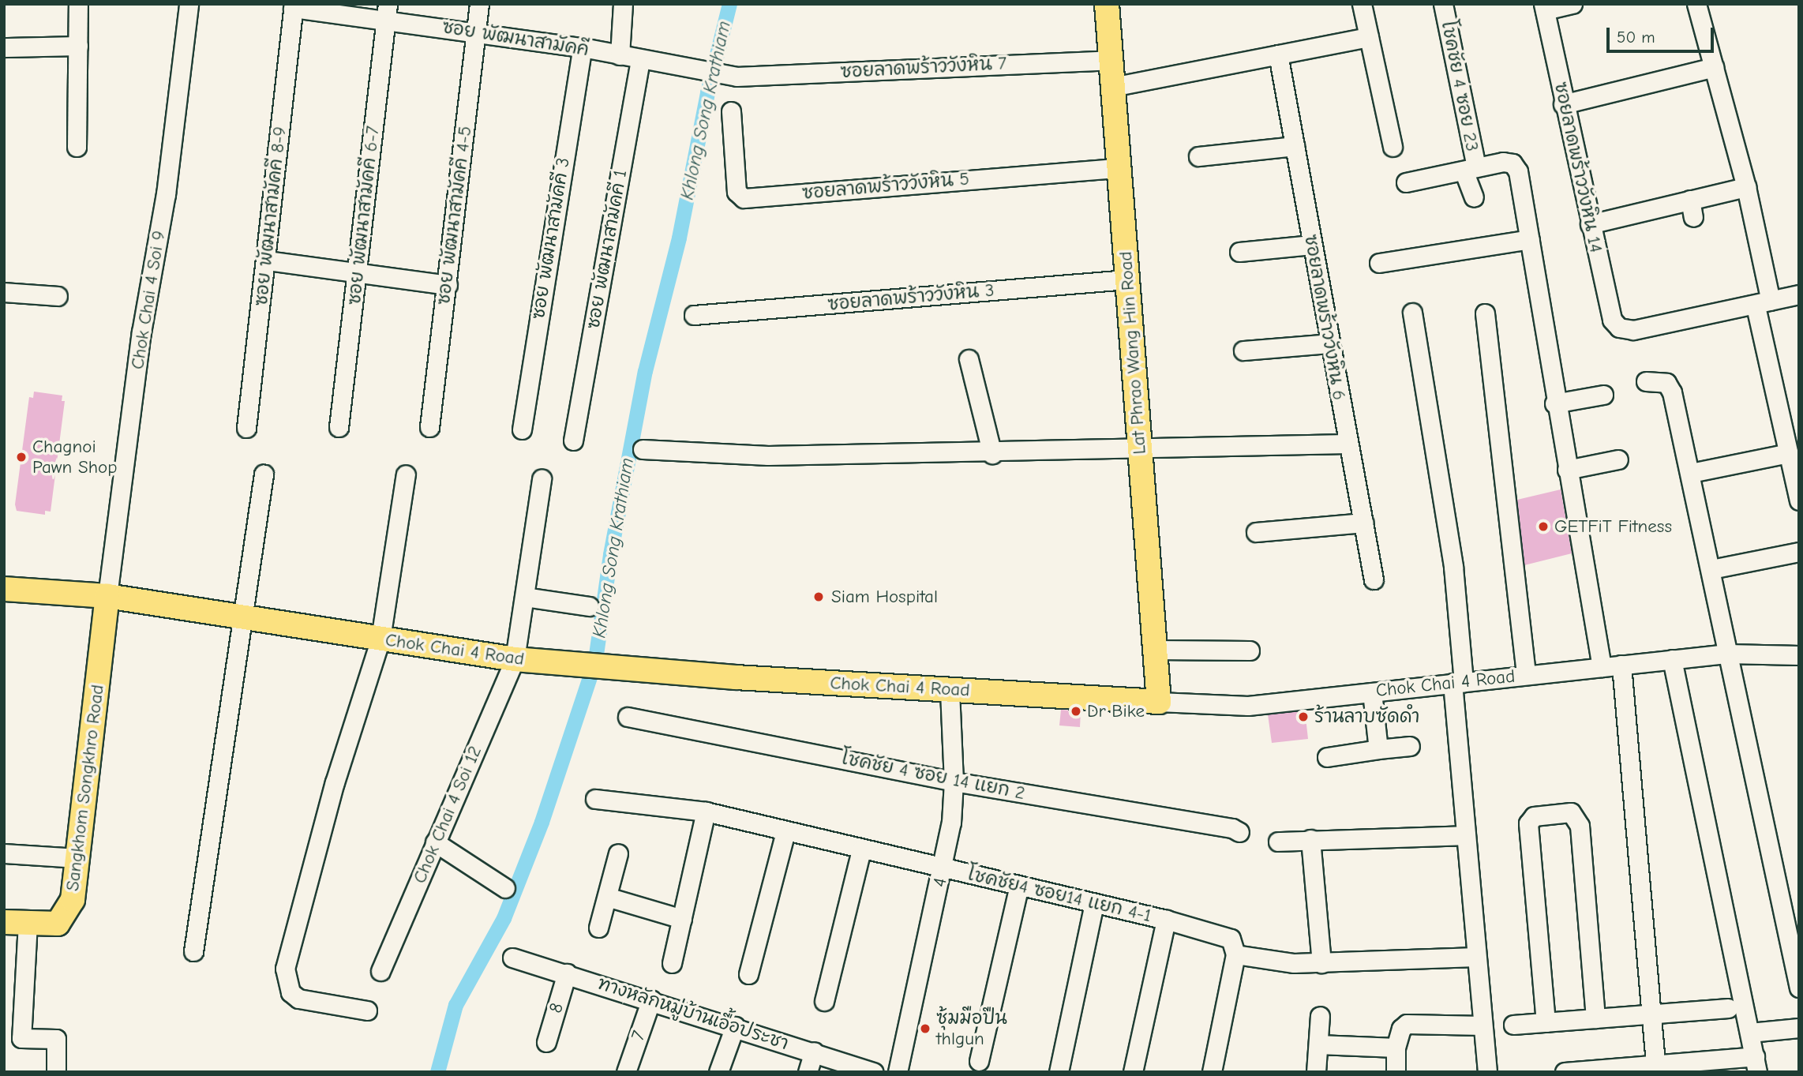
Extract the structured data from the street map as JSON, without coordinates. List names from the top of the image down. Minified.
{"streets":{"main road":["Lat Phrao Wang Hin Road","Chok Chai 4 Road","Sangkhom Songkhro Road"],"street":["ซอย พัฒนาสามัคคี","ซอยลาดพร้าววังหิน 7","โชคชัย 4 ซอย 23","ซอยลาดพร้าววังหิน 14","ซอยลาดพร้าววังหิน 5","ซอย พัฒนาสามัคคี 6-7","ซอย พัฒนาสามัคคี 4-5","ซอย พัฒนาสามัคคี 8-9","ซอย พัฒนาสามัคคี 3","ซอย พัฒนาสามัคคี 1","ซอยลาดพร้าววังหิน 3","Chok Chai 4 Soi 9","ซอยลาดพร้าววังหิน 6","โชคชัย 4 ซอย 14 แยก 2","Chok Chai 4 Soi 12","4","โชคชัย4 ซอย14 แยก 4-1","8","ทางหลักหมู่บ้านเอื้อประชา","7"]},"crossings":[["ซอย พัฒนาสามัคคี","ซอยลาดพร้าววังหิน 7"],["ซอย พัฒนาสามัคคี","ซอย พัฒนาสามัคคี 6-7"],["ซอย พัฒนาสามัคคี","ซอย พัฒนาสามัคคี 4-5"],["ซอย พัฒนาสามัคคี","ซอย พัฒนาสามัคคี 8-9"],["ซอย พัฒนาสามัคคี","ซอย พัฒนาสามัคคี 3"],["ซอย พัฒนาสามัคคี","ซอย พัฒนาสามัคคี 1"],["ซอยลาดพร้าววังหิน 7","Lat Phrao Wang Hin Road"],["ซอยลาดพร้าววังหิน 5","Lat Phrao Wang Hin Road"],["ซอยลาดพร้าววังหิน 3","Lat Phrao Wang Hin Road"],["Chok Chai 4 Soi 9","Chok Chai 4 Road"],["Chok Chai 4 Soi 9","Sangkhom Songkhro Road"],["Lat Phrao Wang Hin Road","Chok Chai 4 Road"],["Chok Chai 4 Road","Sangkhom Songkhro Road"],["Chok Chai 4 Road","Chok Chai 4 Soi 12"],["Chok Chai 4 Road","4"],["โชคชัย 4 ซอย 14 แยก 2","4"],["4","โชคชัย4 ซอย14 แยก 4-1"],["8","ทางหลักหมู่บ้านเอื้อประชา"],["ทางหลักหมู่บ้านเอื้อประชา","7"]],"water":["Khlong Song Krathiam"],"places":["Chagnoi Pawn Shop","GETFiT Fitness","Siam Hospital","Dr Bike","ร้านลาบซัดดำ","ซุ้มมือปืน thlgun"],"scale_bar":"50 m"}
